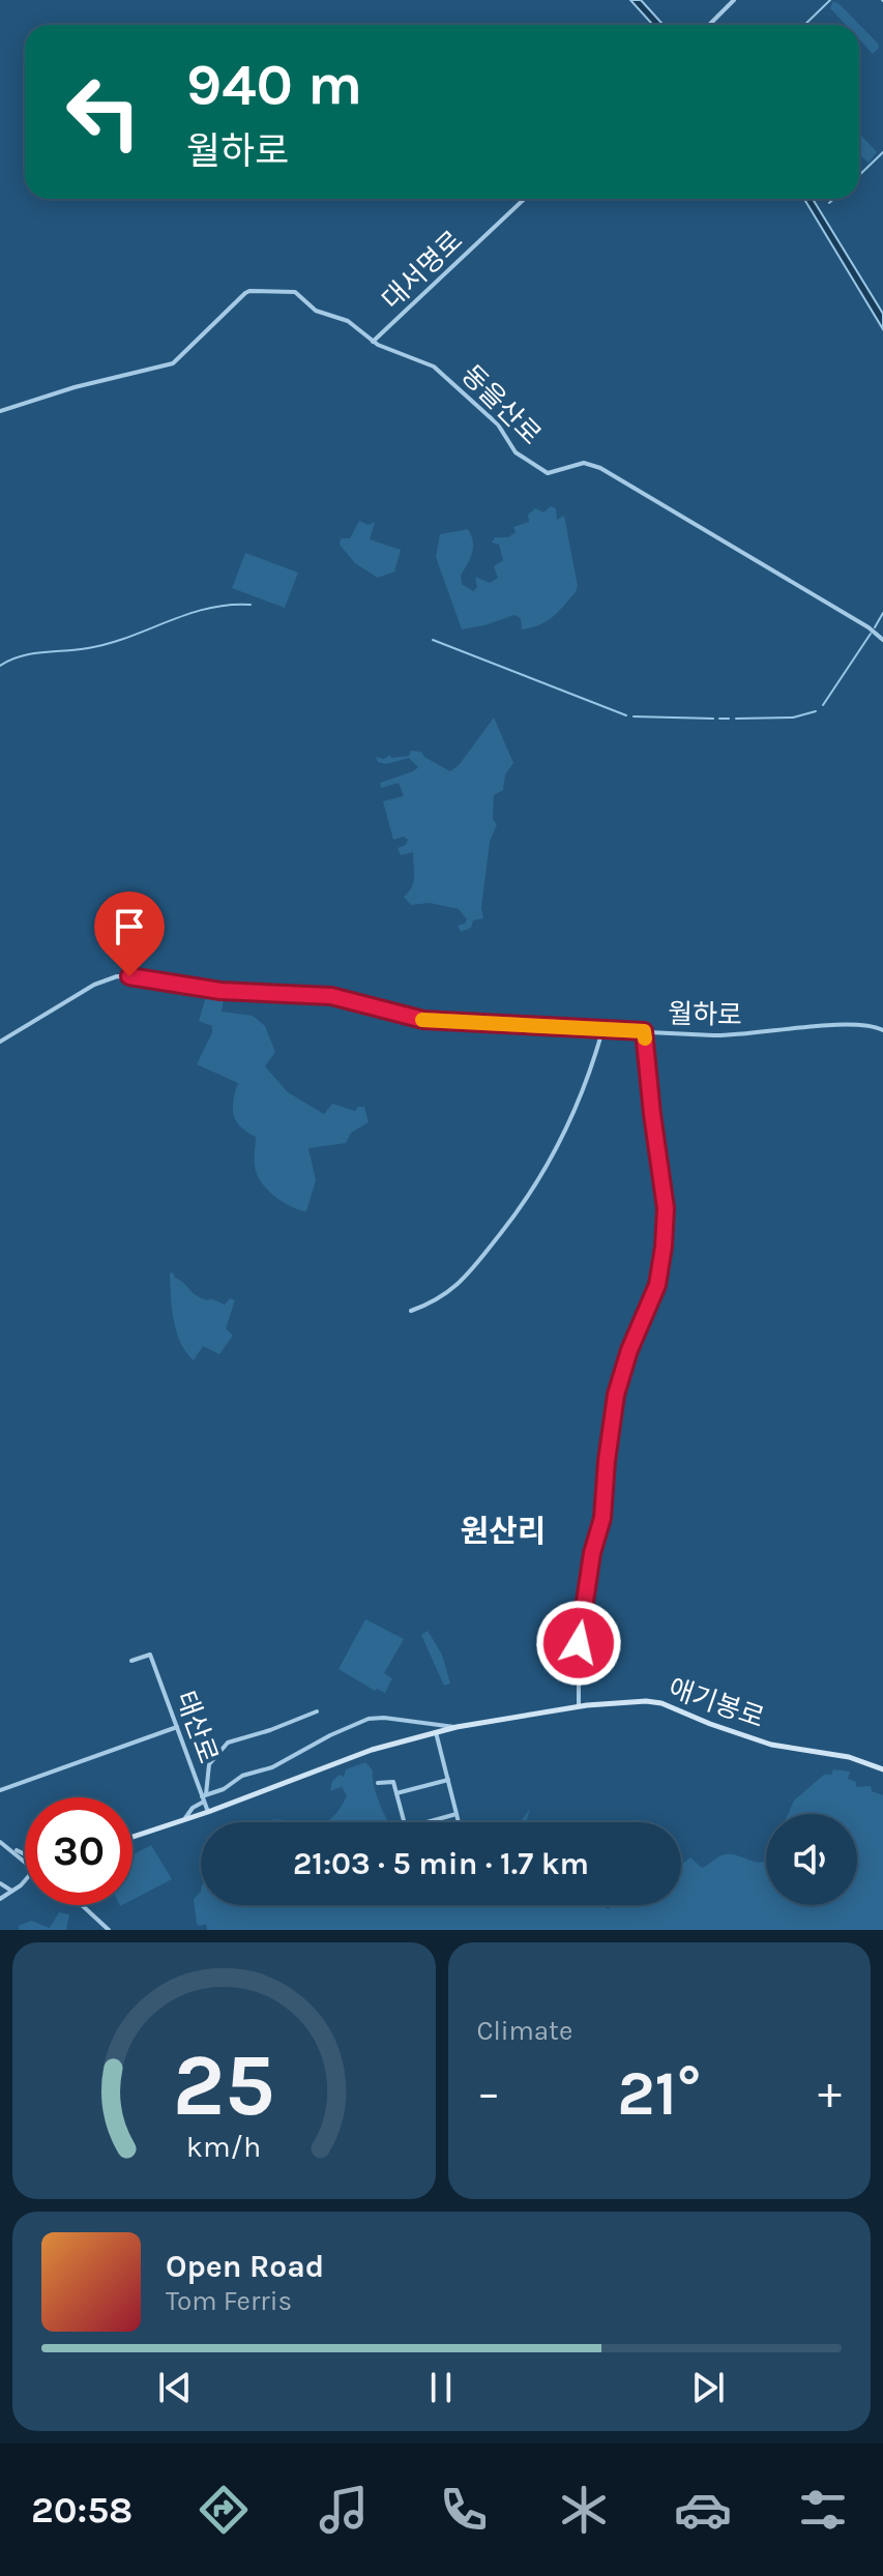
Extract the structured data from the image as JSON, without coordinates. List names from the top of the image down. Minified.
{"streets":{"main road":["애기봉로"],"street":["대서명로","동을산로","월하로","태산로"]},"crossings":[["대서명로","동을산로"],["애기봉로","태산로"]],"districts":["원산리"],"page":{"turn":["940 m","월하로"],"limit":"30","trip":"21:03 · 5 min · 1.7 km","tile":"Climate","heat":["−","21°","+"],"song":["Open Road","Tom Ferris"],"tabs":"20:58","gauge":["25","km/h"]}}
